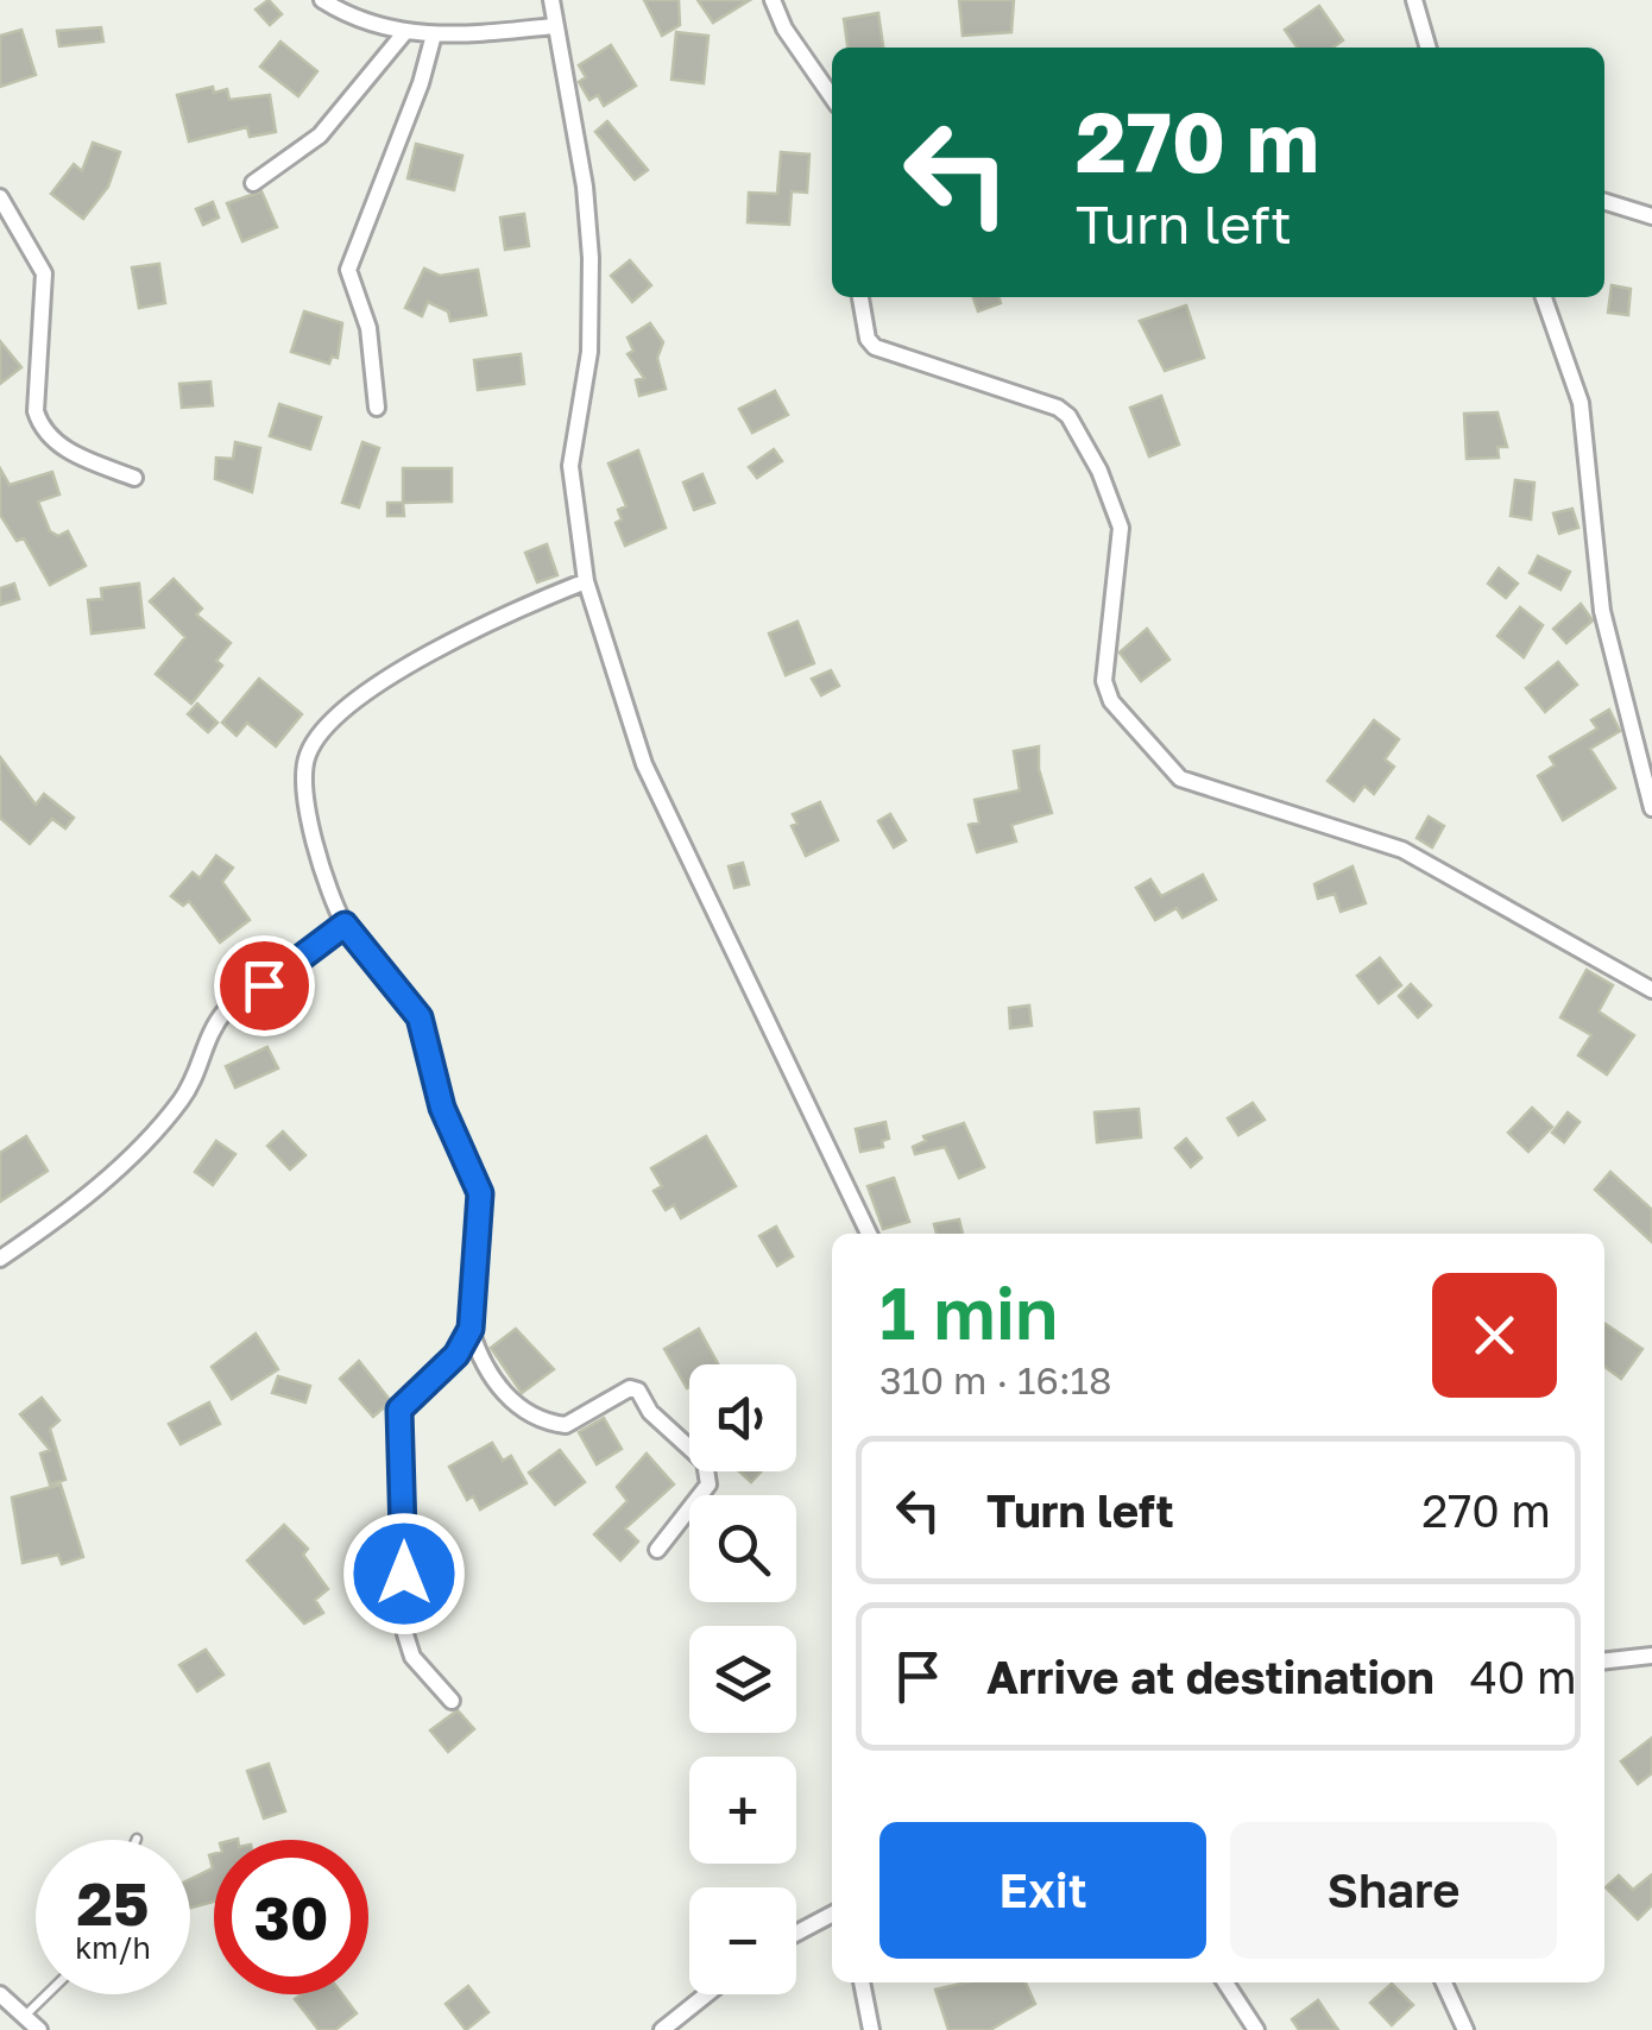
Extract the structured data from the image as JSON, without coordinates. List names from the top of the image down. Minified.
{"page":{"turn":["270 m","Turn left"],"heading":["1 min","310 m · 16:18"],"map_buttons":["+","−"],"list":[{"name":"Turn left","value":"270 m"},{"name":"Arrive at destination","value":"40 m"}],"buttons":["Exit","Share"],"speed":"25 km/h","limit":"30"}}
